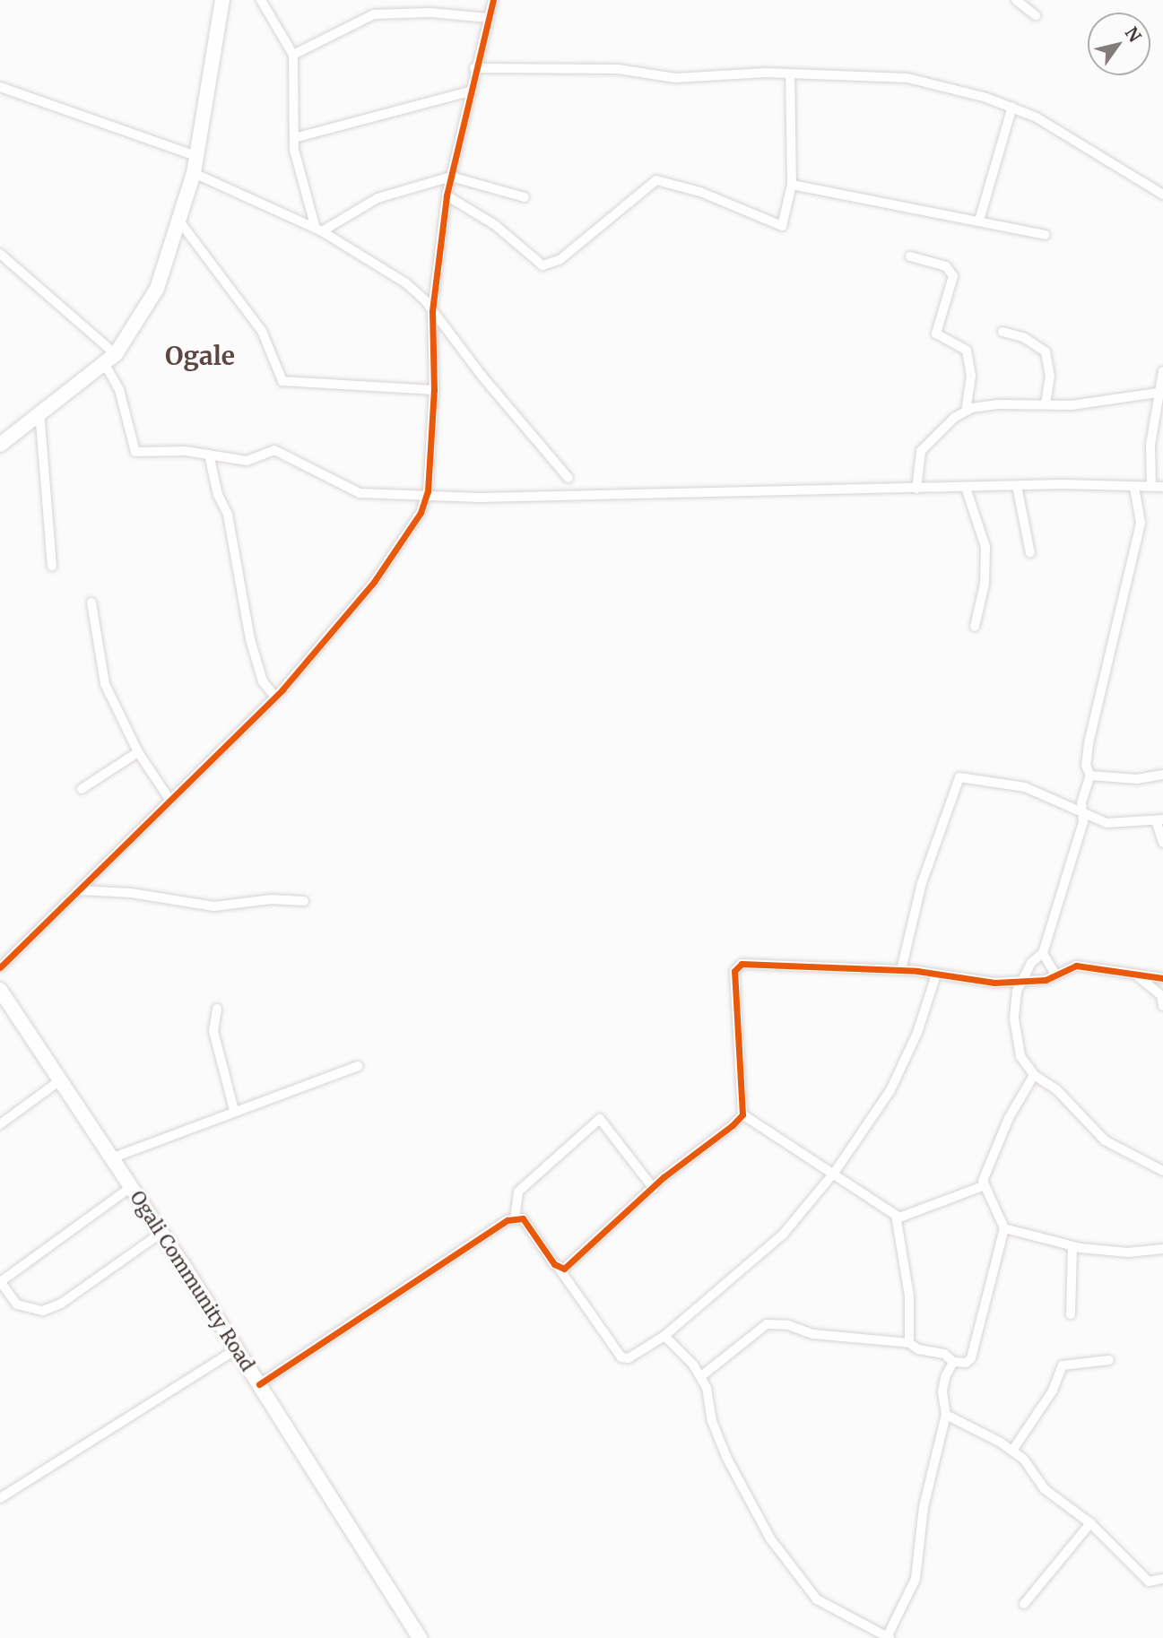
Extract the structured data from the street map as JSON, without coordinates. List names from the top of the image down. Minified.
{"streets":{"street":["Ogali Community Road"]},"districts":["Ogale"],"north":"top right"}
